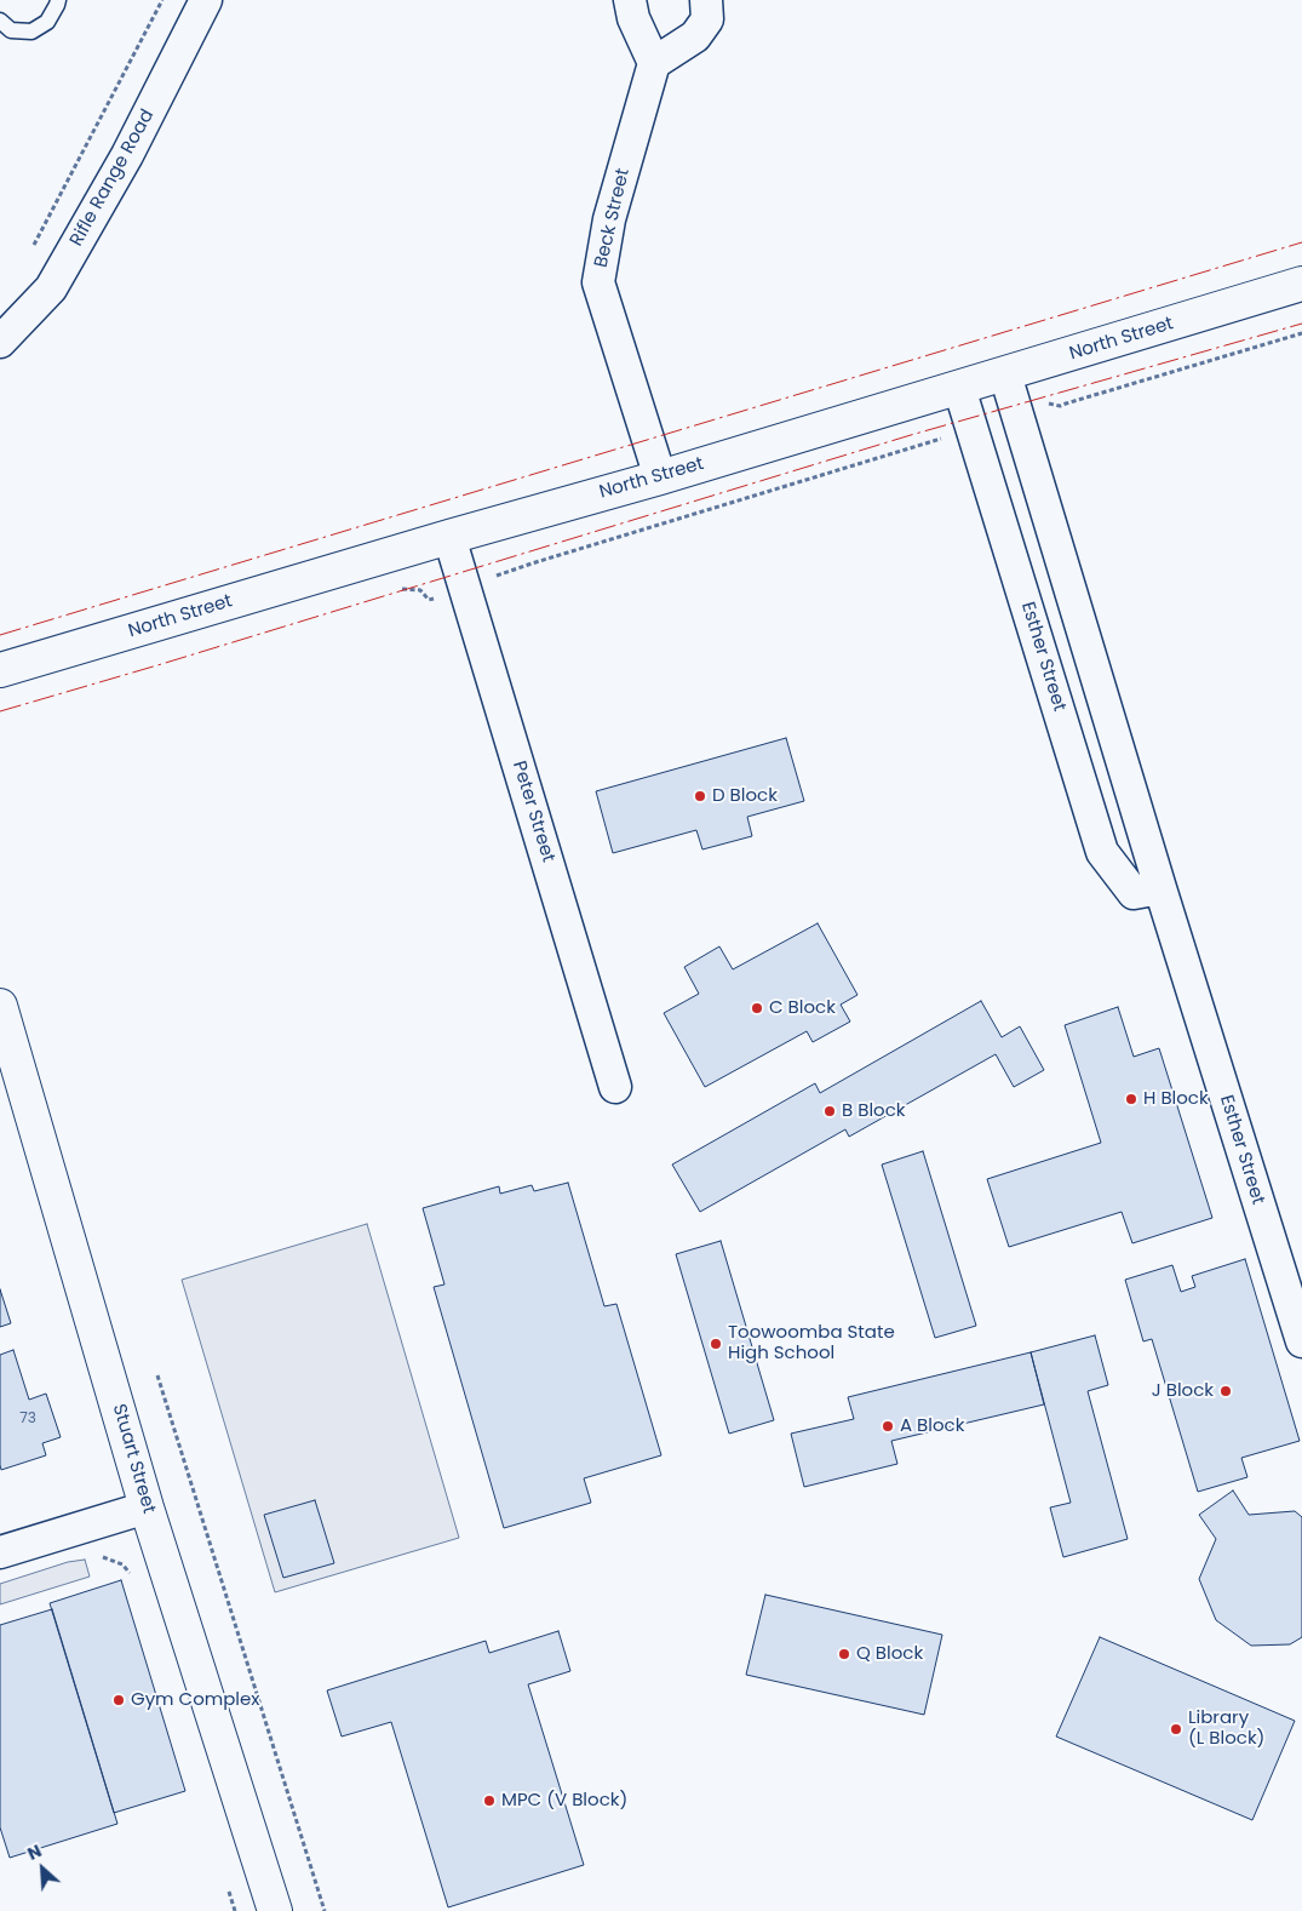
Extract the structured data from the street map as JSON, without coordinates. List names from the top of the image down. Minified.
{"streets":{"street":["Rifle Range Road","Beck Street","North Street","Esther Street","Peter Street","Stuart Street"]},"crossings":[["Beck Street","North Street"],["North Street","Esther Street"],["North Street","Peter Street"]],"places":["D Block","C Block","H Block","B Block","Toowoomba State High School","J Block","A Block","Q Block","Gym Complex","Library (L Block)","MPC (V Block)"],"house_numbers":["73"],"north":"top left"}
